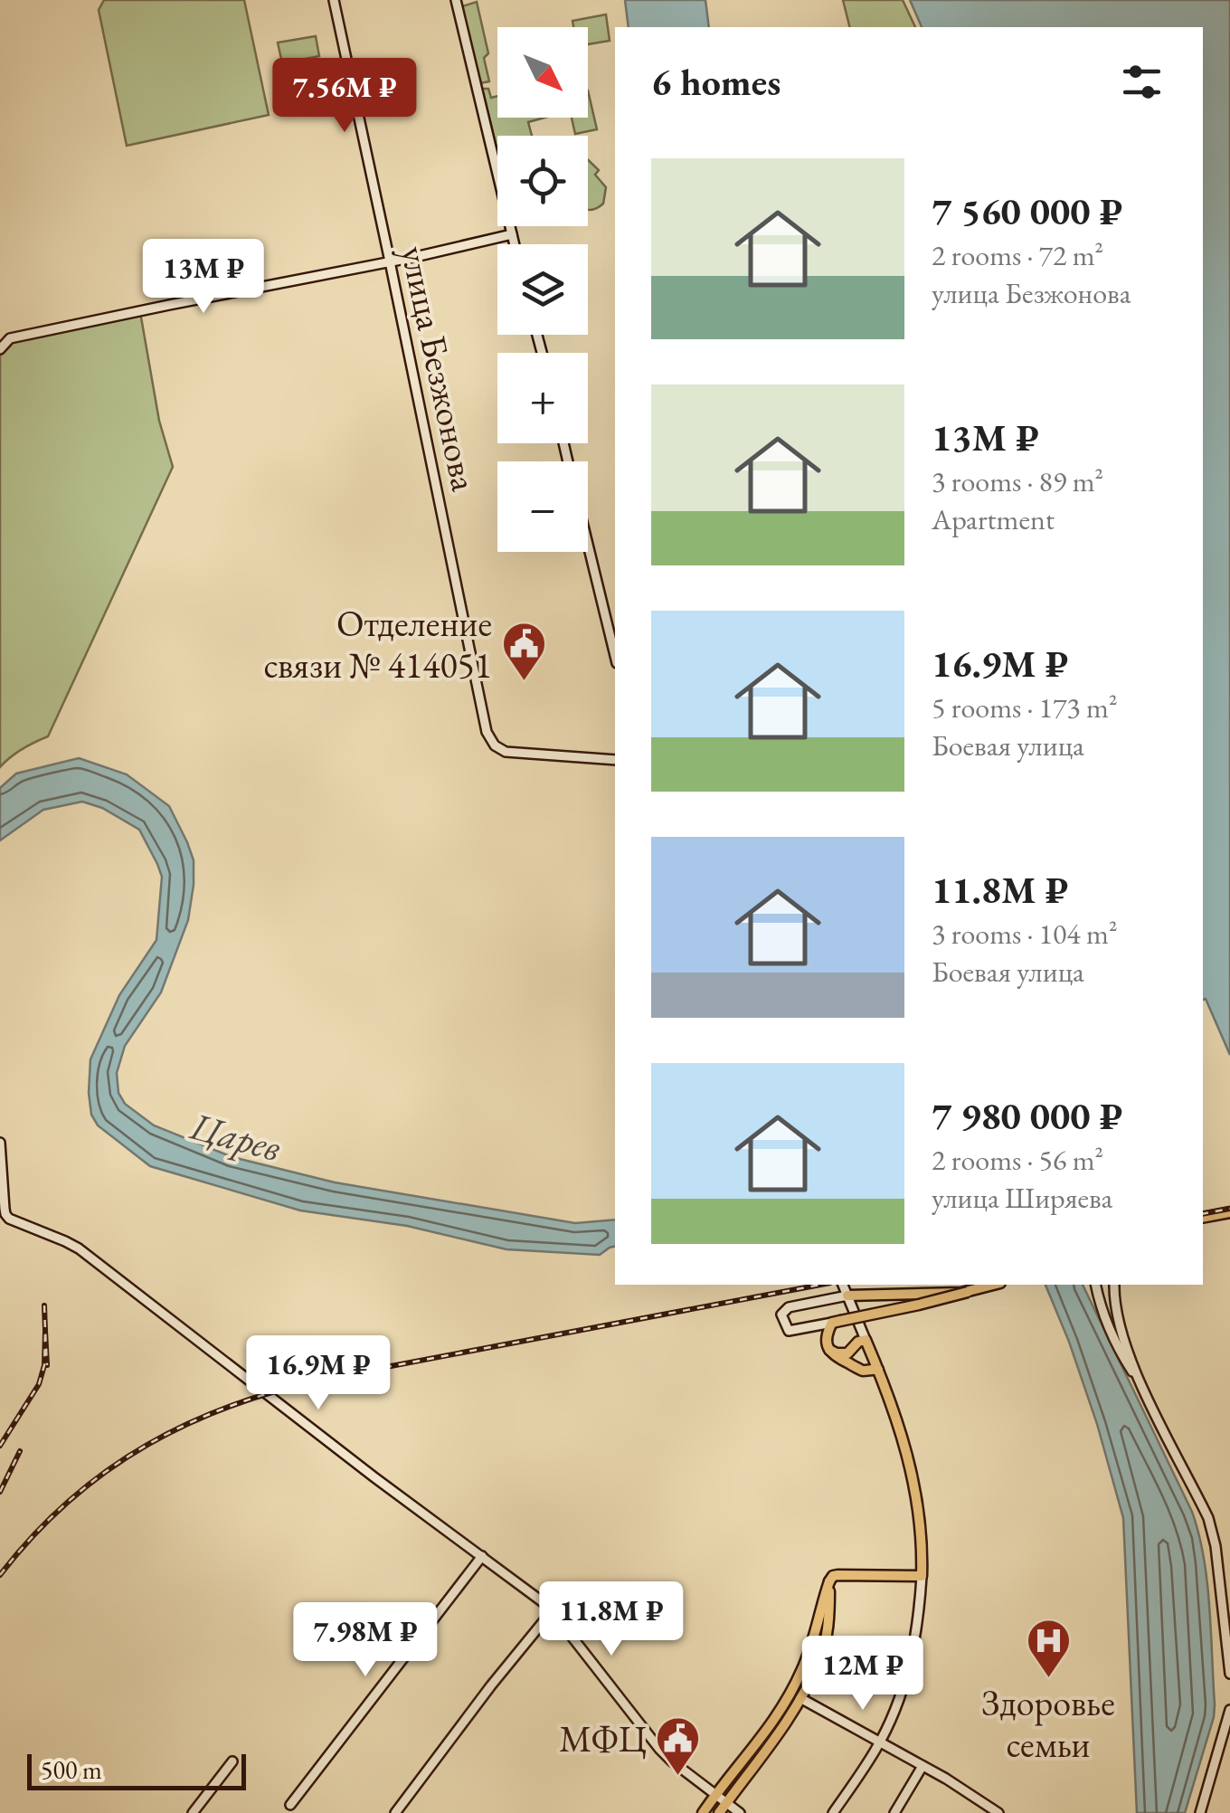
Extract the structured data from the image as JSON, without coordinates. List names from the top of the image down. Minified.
{"streets":{"main road":["улица Безжонова"]},"water":["Царев"],"places":{"public building":["Отделение связи № 414051","МФЦ"],"hospital":["Здоровье семьи"]},"scale_bar":"500 m","north":"bottom right","page":{"map_buttons":["+","−"],"heading":"6 homes","price":["7.56M ₽","13M ₽","16.9M ₽","11.8M ₽","7.98M ₽","12M ₽"],"list":[{"name":"7 560 000 ₽","note":"2 rooms · 72 m² · улица Безжонова"},{"name":"13M ₽","note":"3 rooms · 89 m² · Apartment"},{"name":"16.9M ₽","note":"5 rooms · 173 m² · Боевая улица"},{"name":"11.8M ₽","note":"3 rooms · 104 m² · Боевая улица"},{"name":"7 980 000 ₽","note":"2 rooms · 56 m² · улица Ширяева"}],"scale":"500 m"}}
